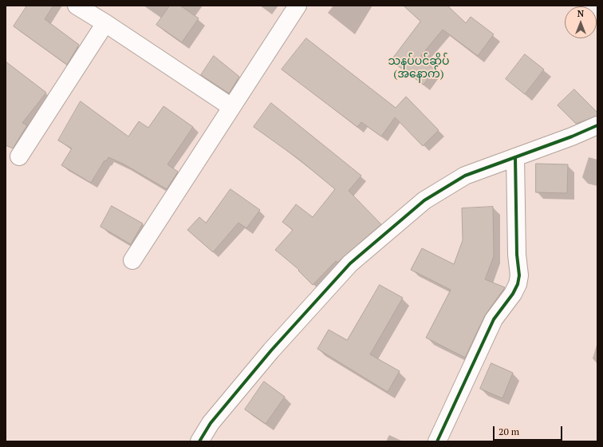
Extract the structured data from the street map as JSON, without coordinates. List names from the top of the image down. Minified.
{"districts":["သနပ်ပင်ဆိပ် (အနောက်)"],"scale_bar":"20 m","north":"top"}
